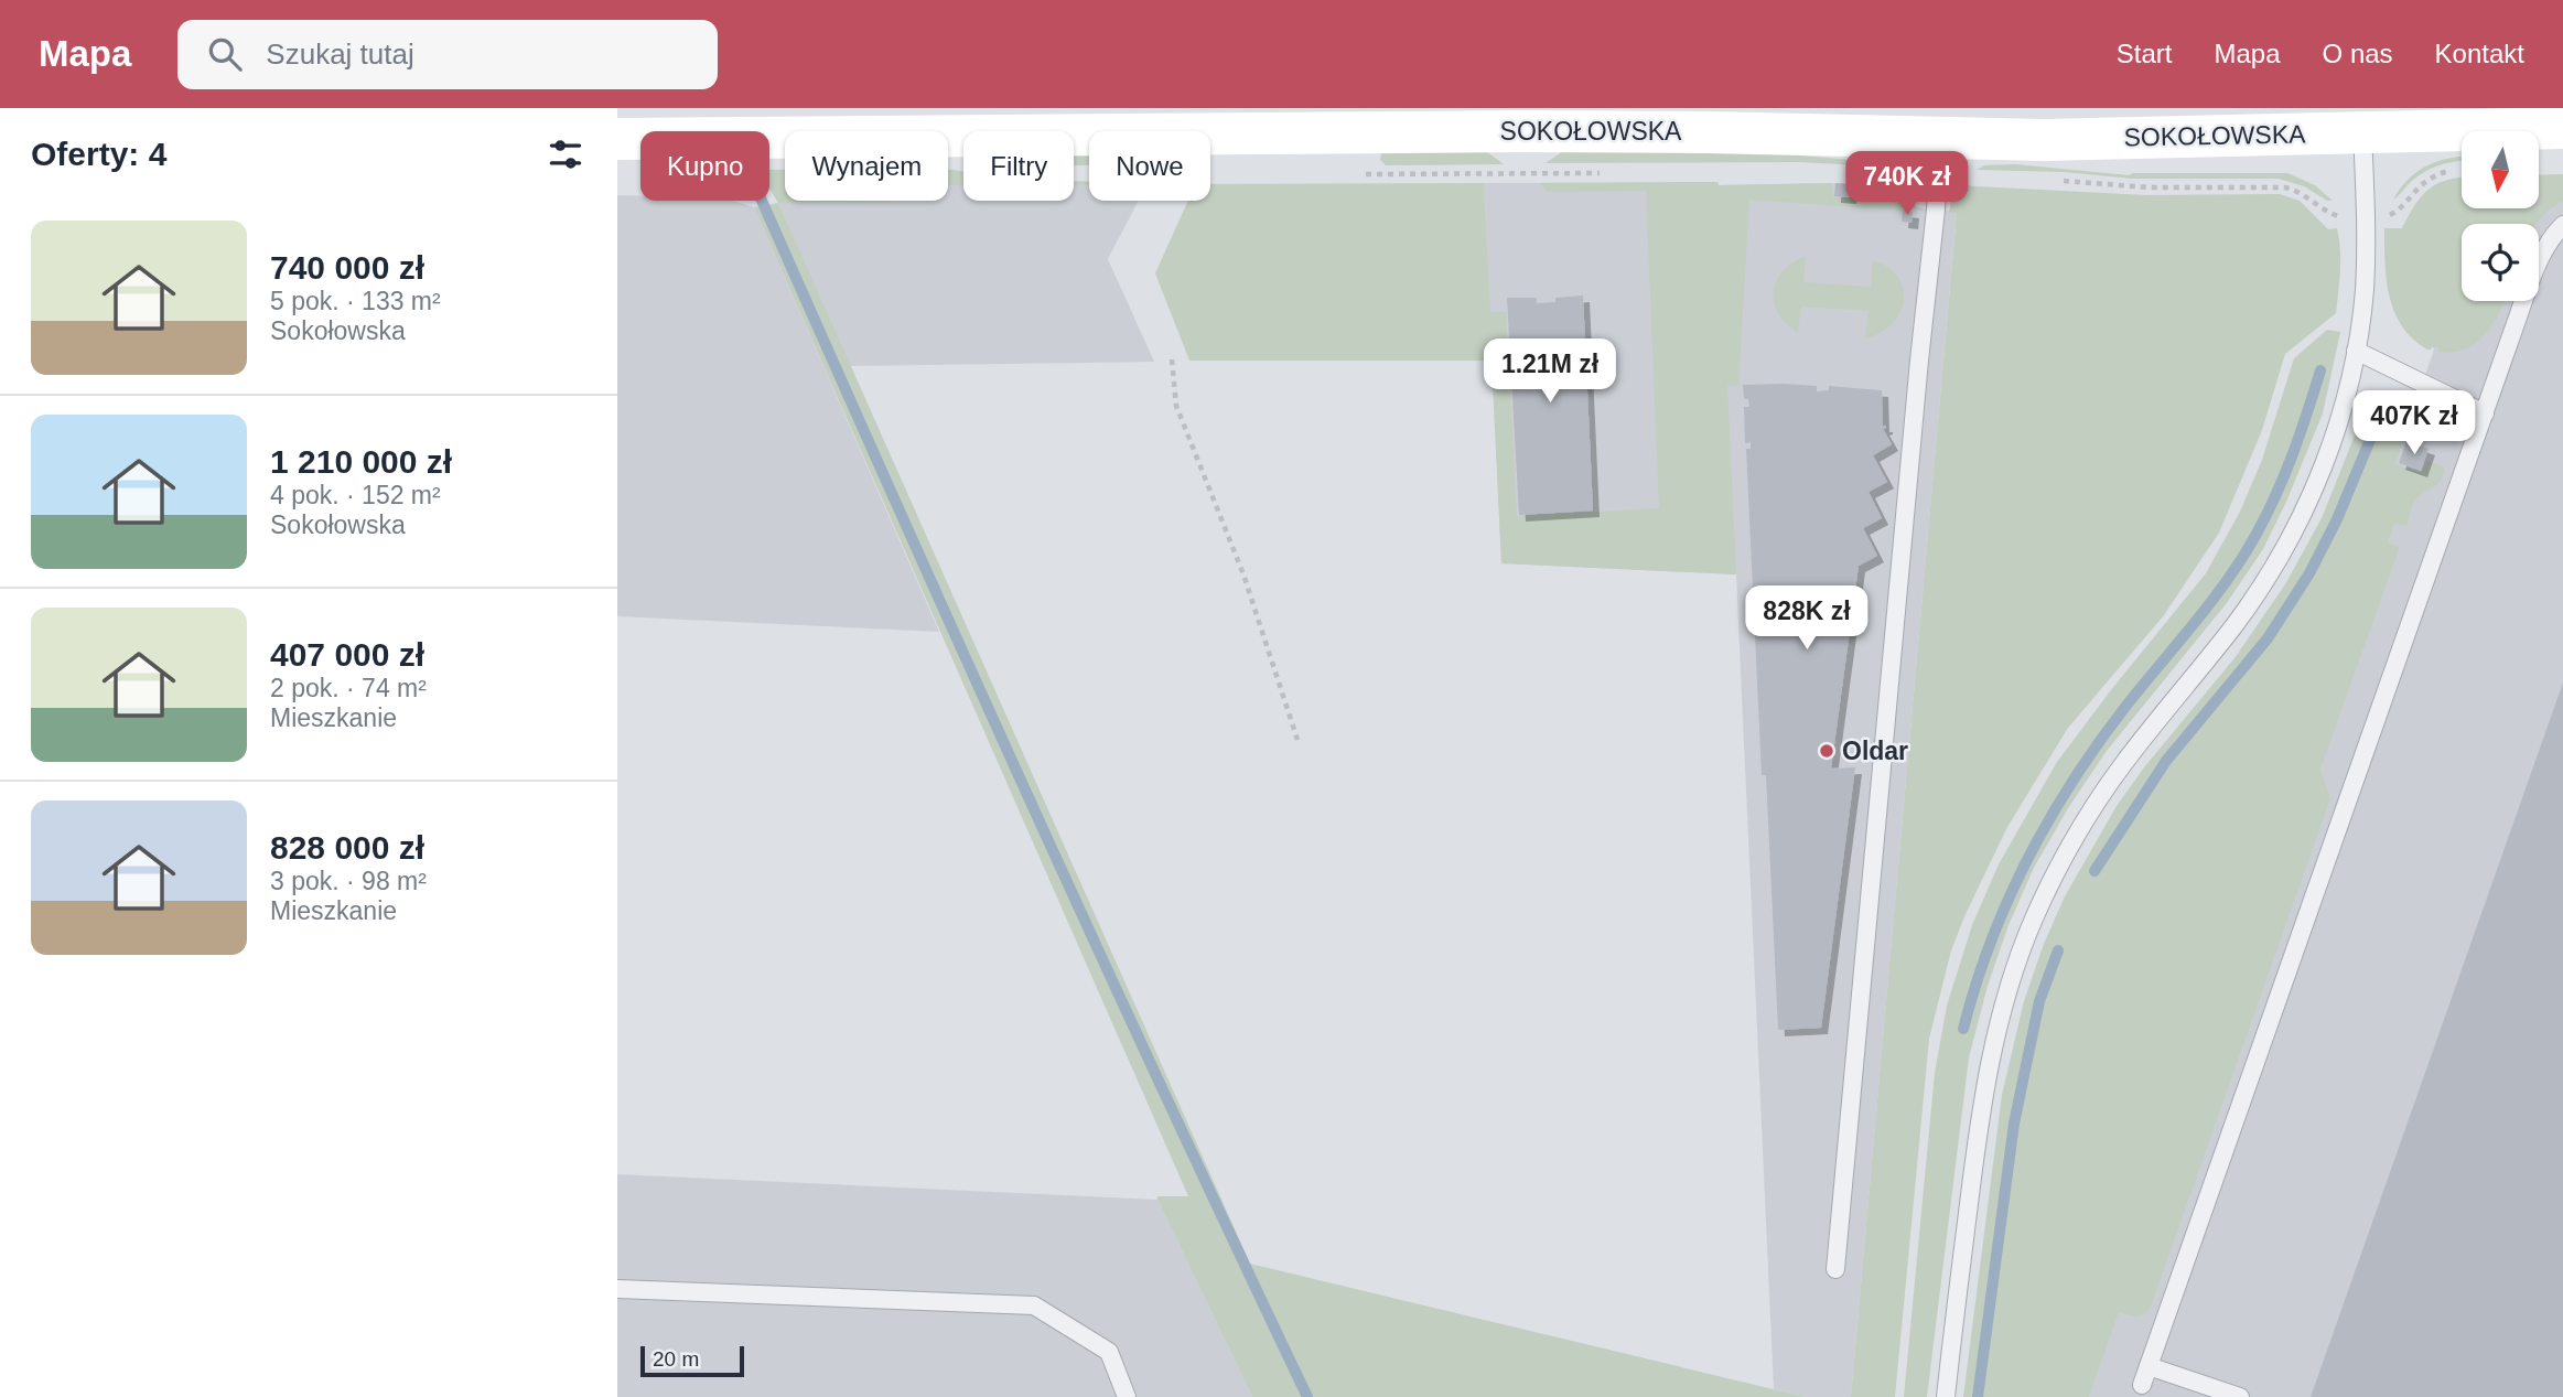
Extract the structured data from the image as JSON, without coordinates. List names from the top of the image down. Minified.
{"streets":{"street":["SOKOŁOWSKA"]},"places":["Oldar"],"scale_bar":"20 m","north":"bottom","page":{"header":"Mapa","search":"Szukaj tutaj","nav":["Start","Mapa","O nas","Kontakt"],"heading":"Oferty: 4","chip":["Kupno","Wynajem","Filtry","Nowe"],"price":["740K zł","1.21M zł","407K zł","828K zł"],"list":[{"name":"740 000 zł","note":"5 pok. · 133 m² · Sokołowska"},{"name":"1 210 000 zł","note":"4 pok. · 152 m² · Sokołowska"},{"name":"407 000 zł","note":"2 pok. · 74 m² · Mieszkanie"},{"name":"828 000 zł","note":"3 pok. · 98 m² · Mieszkanie"}],"scale":"20 m"}}
